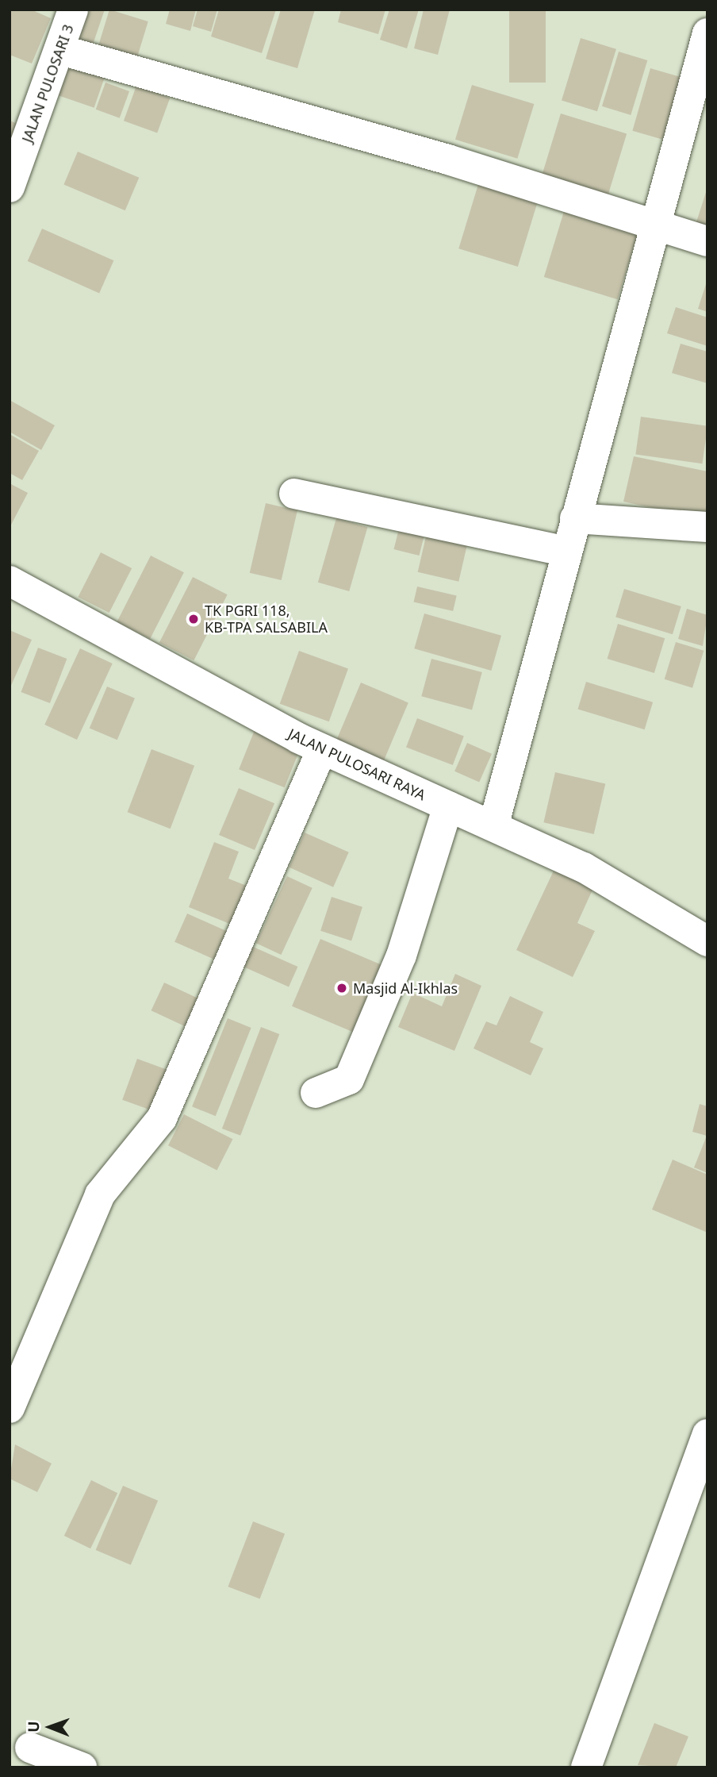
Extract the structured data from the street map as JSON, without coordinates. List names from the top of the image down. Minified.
{"streets":{"street":["JALAN PULOSARI 3","JALAN PULOSARI RAYA"]},"places":["TK PGRI 118, KB-TPA SALSABILA","Masjid Al-Ikhlas"],"north":"left"}
